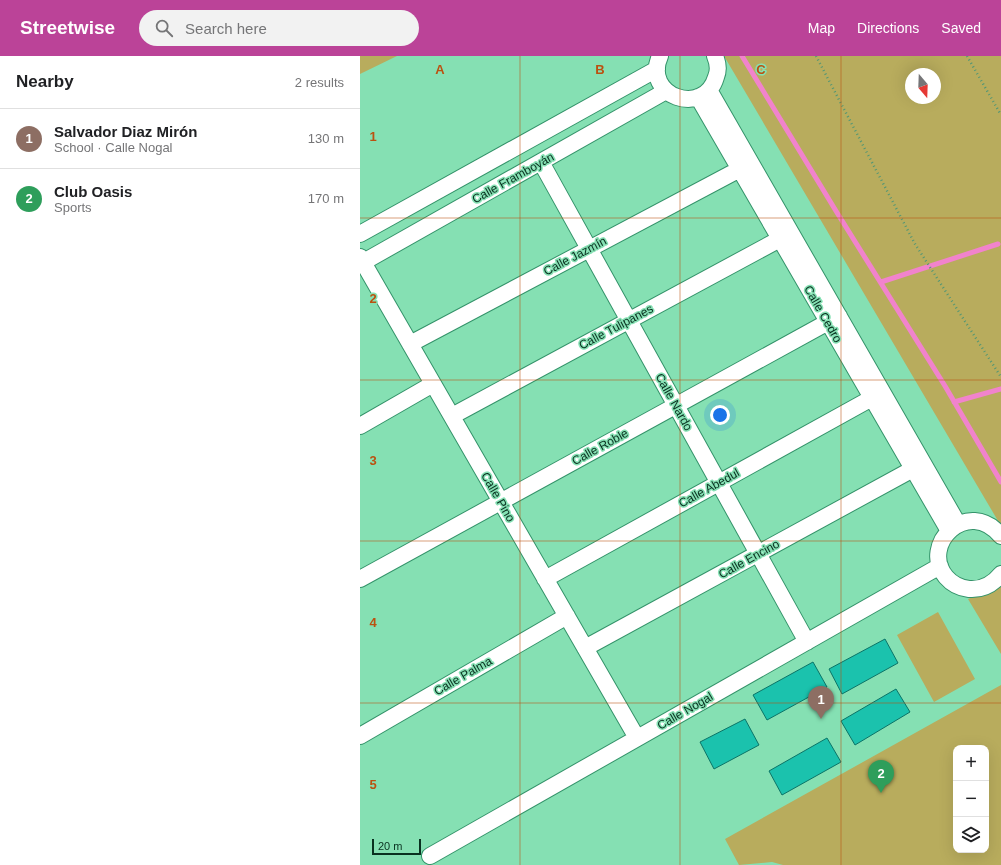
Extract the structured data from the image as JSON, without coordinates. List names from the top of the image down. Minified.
{"streets":{"street":["Calle Framboyán","Calle Jazmín","Calle Cedro","Calle Tulipanes","Calle Nardo","Calle Roble","Calle Abedul","Calle Pino","Calle Encino","Calle Palma","Calle Nogal"]},"crossings":[["Calle Framboyán","Calle Nardo"],["Calle Framboyán","Calle Pino"],["Calle Jazmín","Calle Cedro"],["Calle Jazmín","Calle Nardo"],["Calle Jazmín","Calle Pino"],["Calle Cedro","Calle Tulipanes"],["Calle Cedro","Calle Roble"],["Calle Cedro","Calle Abedul"],["Calle Cedro","Calle Encino"],["Calle Tulipanes","Calle Nardo"],["Calle Tulipanes","Calle Pino"],["Calle Nardo","Calle Roble"],["Calle Nardo","Calle Abedul"],["Calle Nardo","Calle Encino"],["Calle Nardo","Calle Nogal"],["Calle Roble","Calle Pino"],["Calle Abedul","Calle Pino"],["Calle Pino","Calle Encino"],["Calle Pino","Calle Palma"],["Calle Pino","Calle Nogal"]],"scale_bar":"20 m","north":"bottom","page":{"header":"Streetwise","search":"Search here","nav":["Map","Directions","Saved"],"heading":["Nearby","2 results"],"list":[{"mark":"1","name":"Salvador Diaz Mirón","note":"School · Calle Nogal","value":"130 m"},{"mark":"2","name":"Club Oasis","note":"Sports","value":"170 m"}],"pins":["1","2"],"map_buttons":["+","−"],"scale":"20 m"},"grid":{"columns":["A","B","C"],"rows":["1","2","3","4","5"]}}
